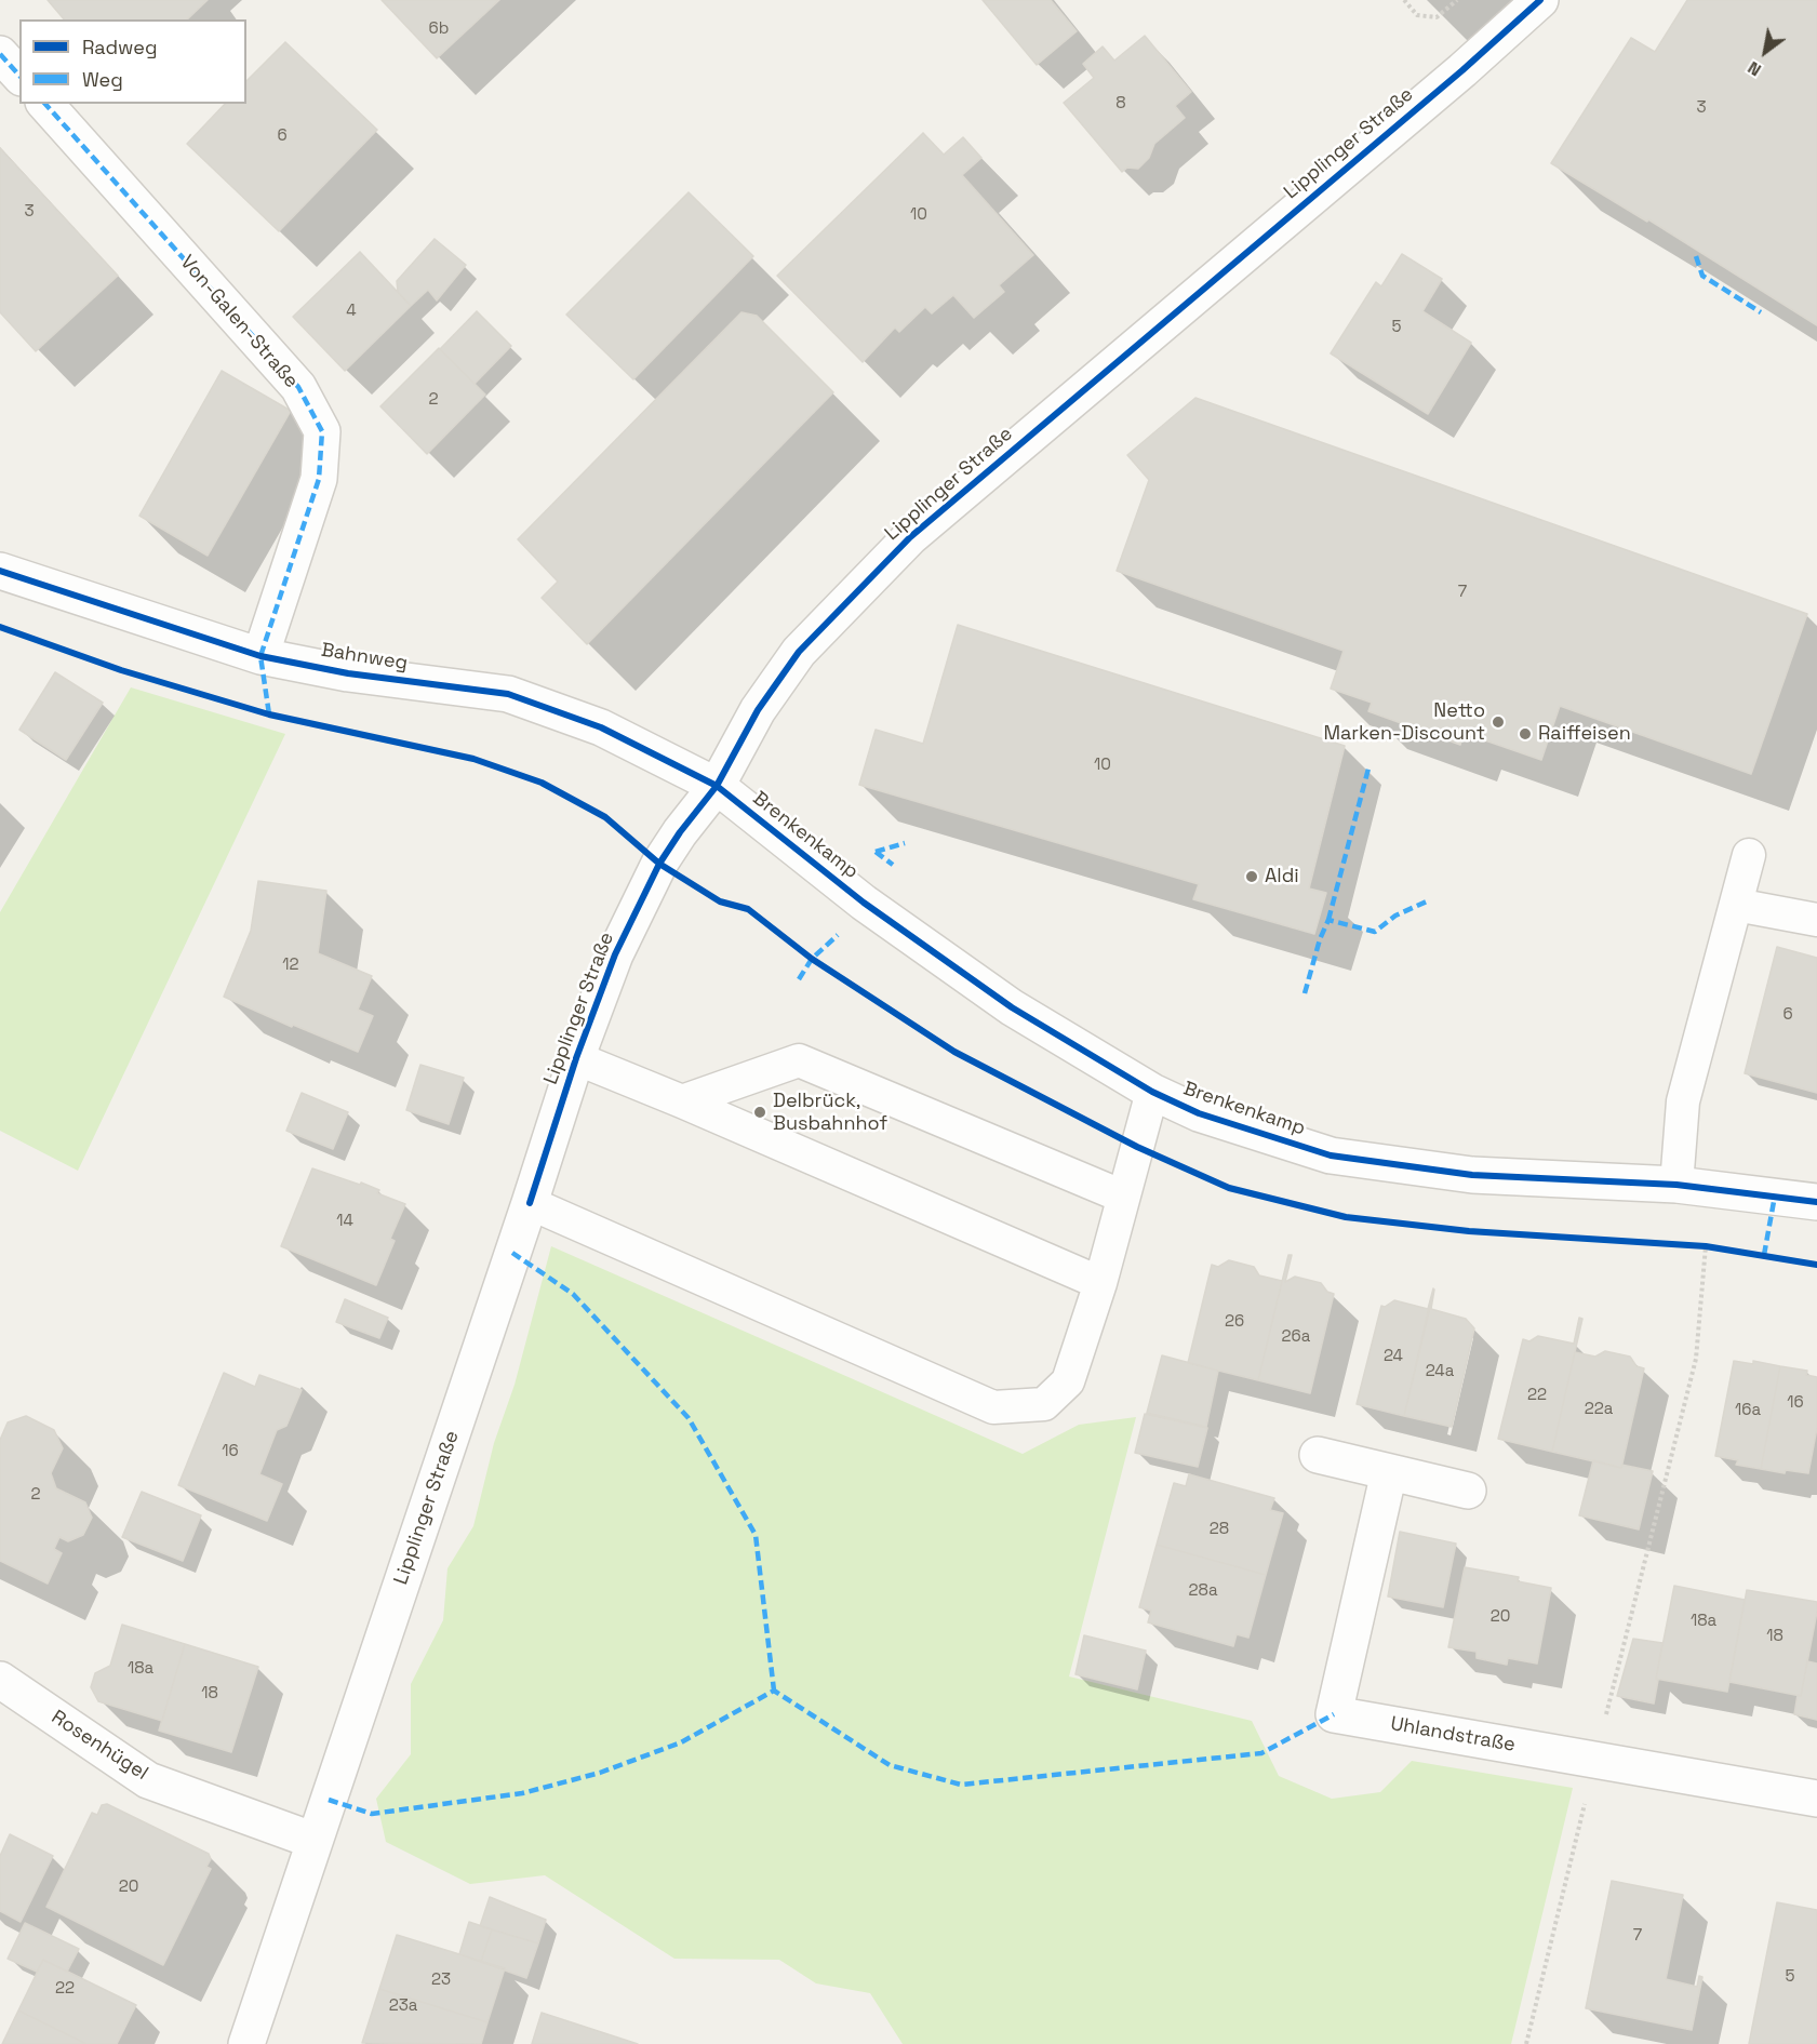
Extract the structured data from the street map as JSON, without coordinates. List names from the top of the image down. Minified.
{"streets":{"street":["Lipplinger Straße","Von-Galen-Straße","Bahnweg","Brenkenkamp","Uhlandstraße","Rosenhügel"]},"crossings":[["Lipplinger Straße","Bahnweg"],["Lipplinger Straße","Brenkenkamp"],["Lipplinger Straße","Rosenhügel"],["Von-Galen-Straße","Bahnweg"],["Bahnweg","Brenkenkamp"]],"places":["Netto Marken-Discount","Raiffeisen","Aldi","Delbrück, Busbahnhof"],"house_numbers":["6b","8","3","6","3","10","4","5","2","7","10","12","6","14","26","26a","24","24a","22","16","22a","16a","16","2","28","28a","20","18a","18","18a","18","20","7","5","23","22","23a"],"legend":["Radweg","Weg"],"north":"bottom left"}
